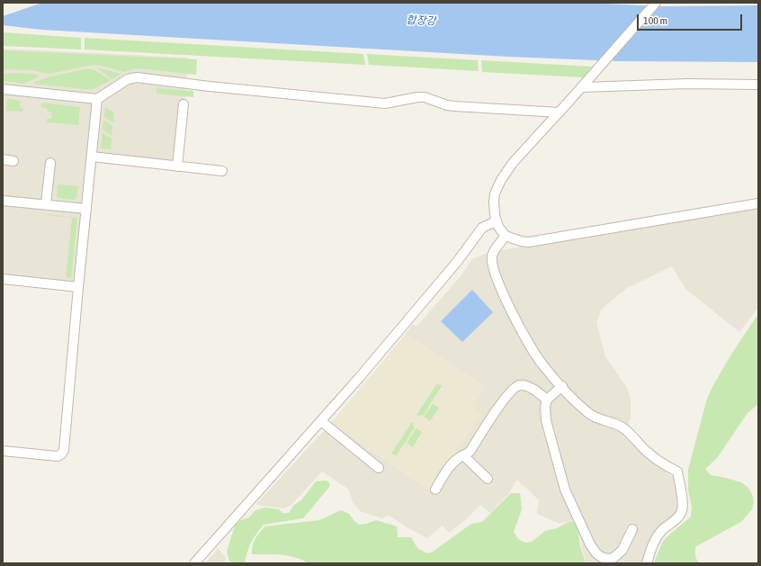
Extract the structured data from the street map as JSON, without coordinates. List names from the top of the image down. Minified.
{"water":["합장강"],"scale_bar":"100 m"}
